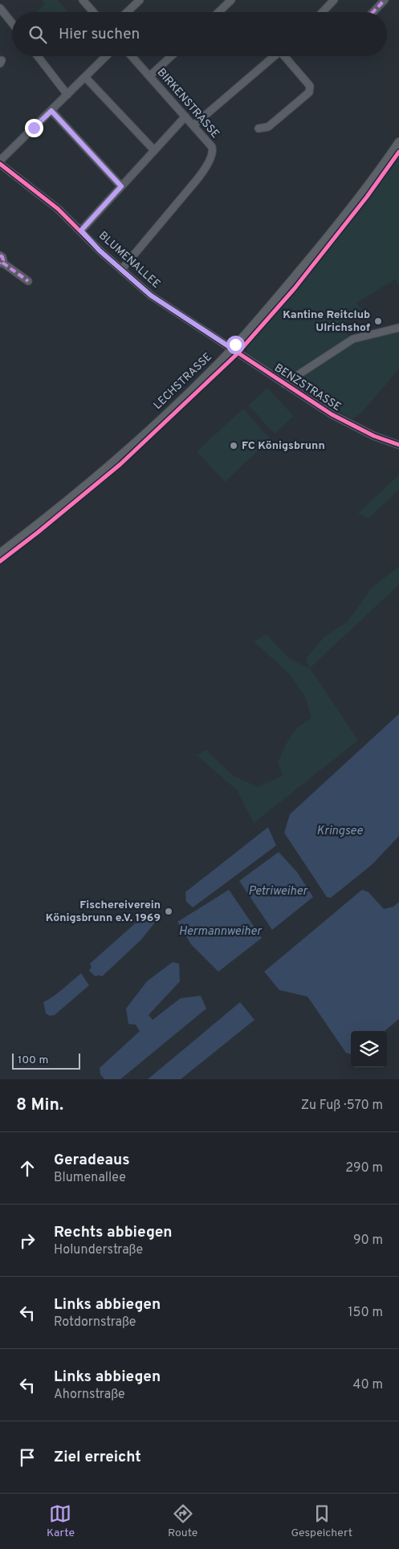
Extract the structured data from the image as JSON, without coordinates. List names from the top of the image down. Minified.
{"streets":{"main road":["LECHSTRASSE"],"street":["BIRKENSTRASSE","BLUMENALLEE","BENZSTRASSE"]},"crossings":[["BIRKENSTRASSE","BLUMENALLEE"],["BLUMENALLEE","LECHSTRASSE"],["BLUMENALLEE","BENZSTRASSE"],["LECHSTRASSE","BENZSTRASSE"]],"water":["Kringsee","Petriweiher","Hermannweiher"],"places":["Kantine Reitclub Ulrichshof","FC Königsbrunn","Fischereiverein Königsbrunn e.V. 1969"],"scale_bar":"100 m","page":{"search":"Hier suchen","scale":"100 m","heading":["8 Min.","Zu Fuß · 570 m"],"list":[["Geradeaus","Blumenallee","290 m"],["Rechts abbiegen","Holunderstraße","90 m"],["Links abbiegen","Rotdornstraße","150 m"],["Links abbiegen","Ahornstraße","40 m"],"Ziel erreicht"],"nav":["Karte","Route","Gespeichert"]}}
